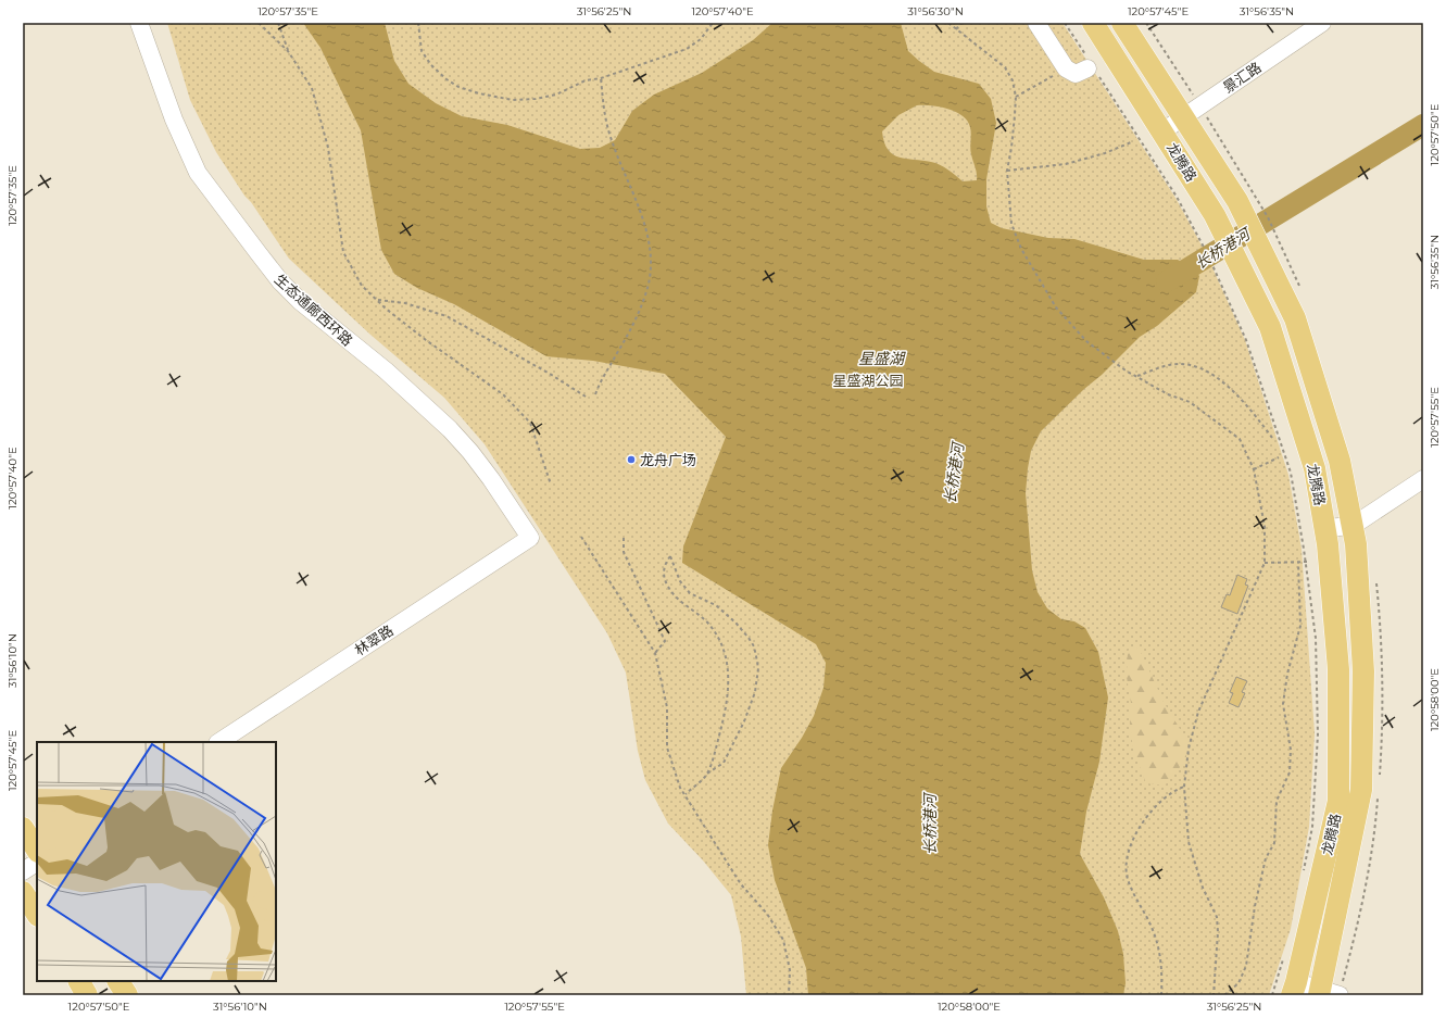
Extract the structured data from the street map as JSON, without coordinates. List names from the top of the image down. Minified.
{"streets":{"main road":["龙腾路"],"street":["景汇路","生态通廊西环路","林翠路"]},"crossings":[["景汇路","龙腾路"],["生态通廊西环路","林翠路"]],"water":["长桥港河","星盛湖"],"parks":["星盛湖公园"],"places":["龙舟广场"],"coordinates":["120°57'35\"E","31°56'25\"N","120°57'40\"E","31°56'30\"N","120°57'45\"E","31°56'35\"N","120°57'50\"E","120°57'55\"E","31°56'10\"N","120°58'00\"E"]}
